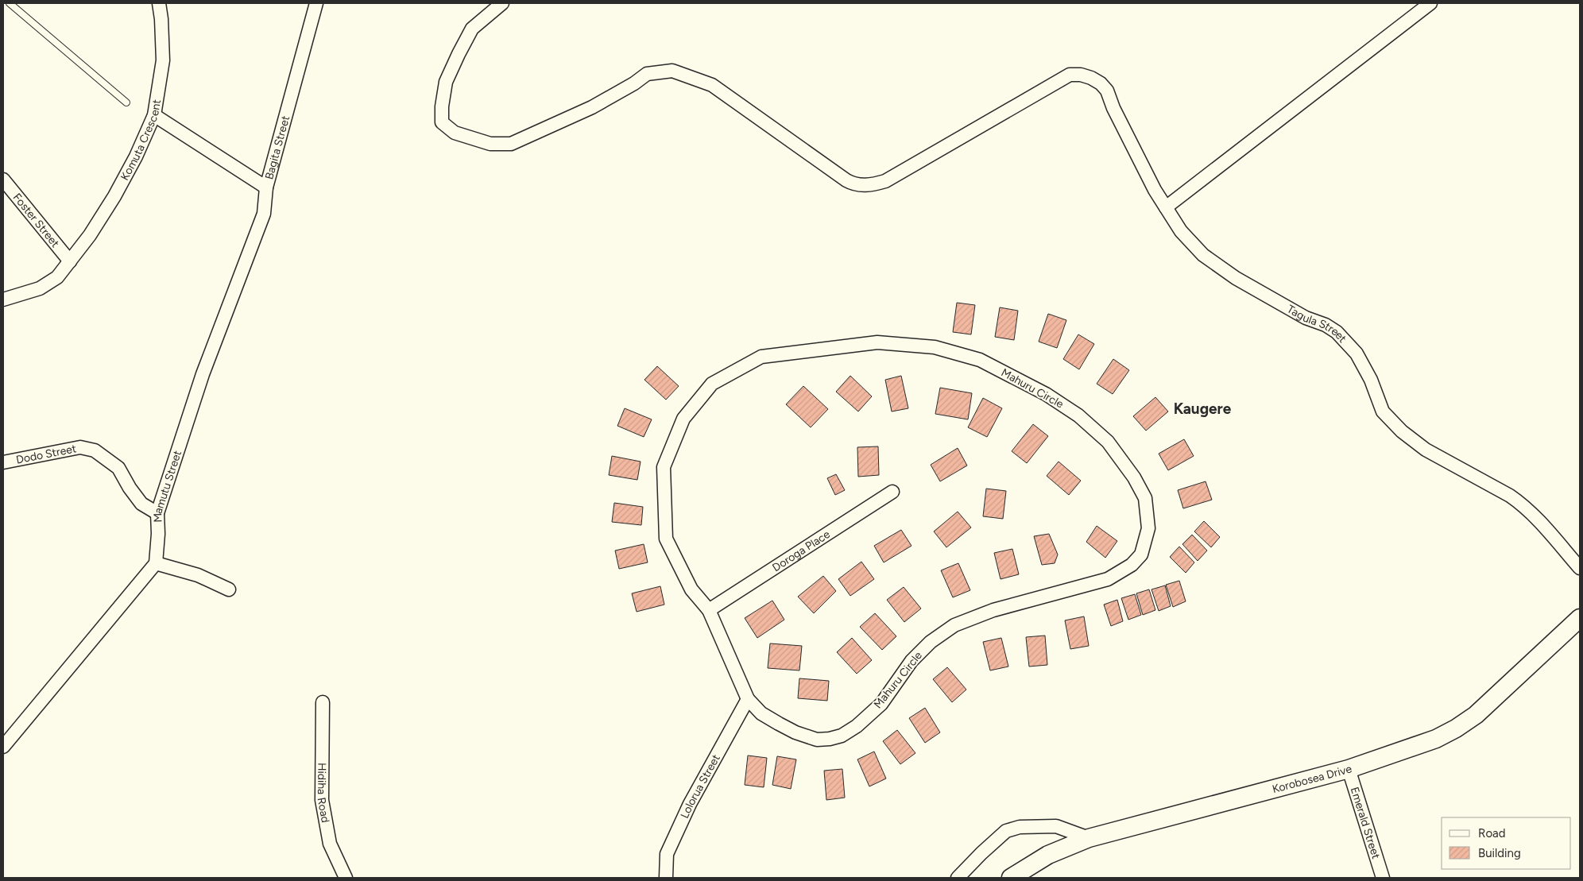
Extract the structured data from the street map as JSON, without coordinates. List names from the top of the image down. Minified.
{"streets":{"main road":["Korobosea Drive"],"street":["Komuta Crescent","Bagita Street","Foster Street","Tagula Street","Mahuru Circle","Dodo Street","Mamutu Street","Doroga Place","Lolorua Street","Hidiha Road","Emerald Street"]},"crossings":[["Komuta Crescent","Bagita Street"],["Komuta Crescent","Foster Street"],["Bagita Street","Mamutu Street"],["Mahuru Circle","Doroga Place"],["Mahuru Circle","Lolorua Street"],["Dodo Street","Mamutu Street"],["Korobosea Drive","Emerald Street"]],"districts":["Kaugere"],"legend":["Road","Building"]}
